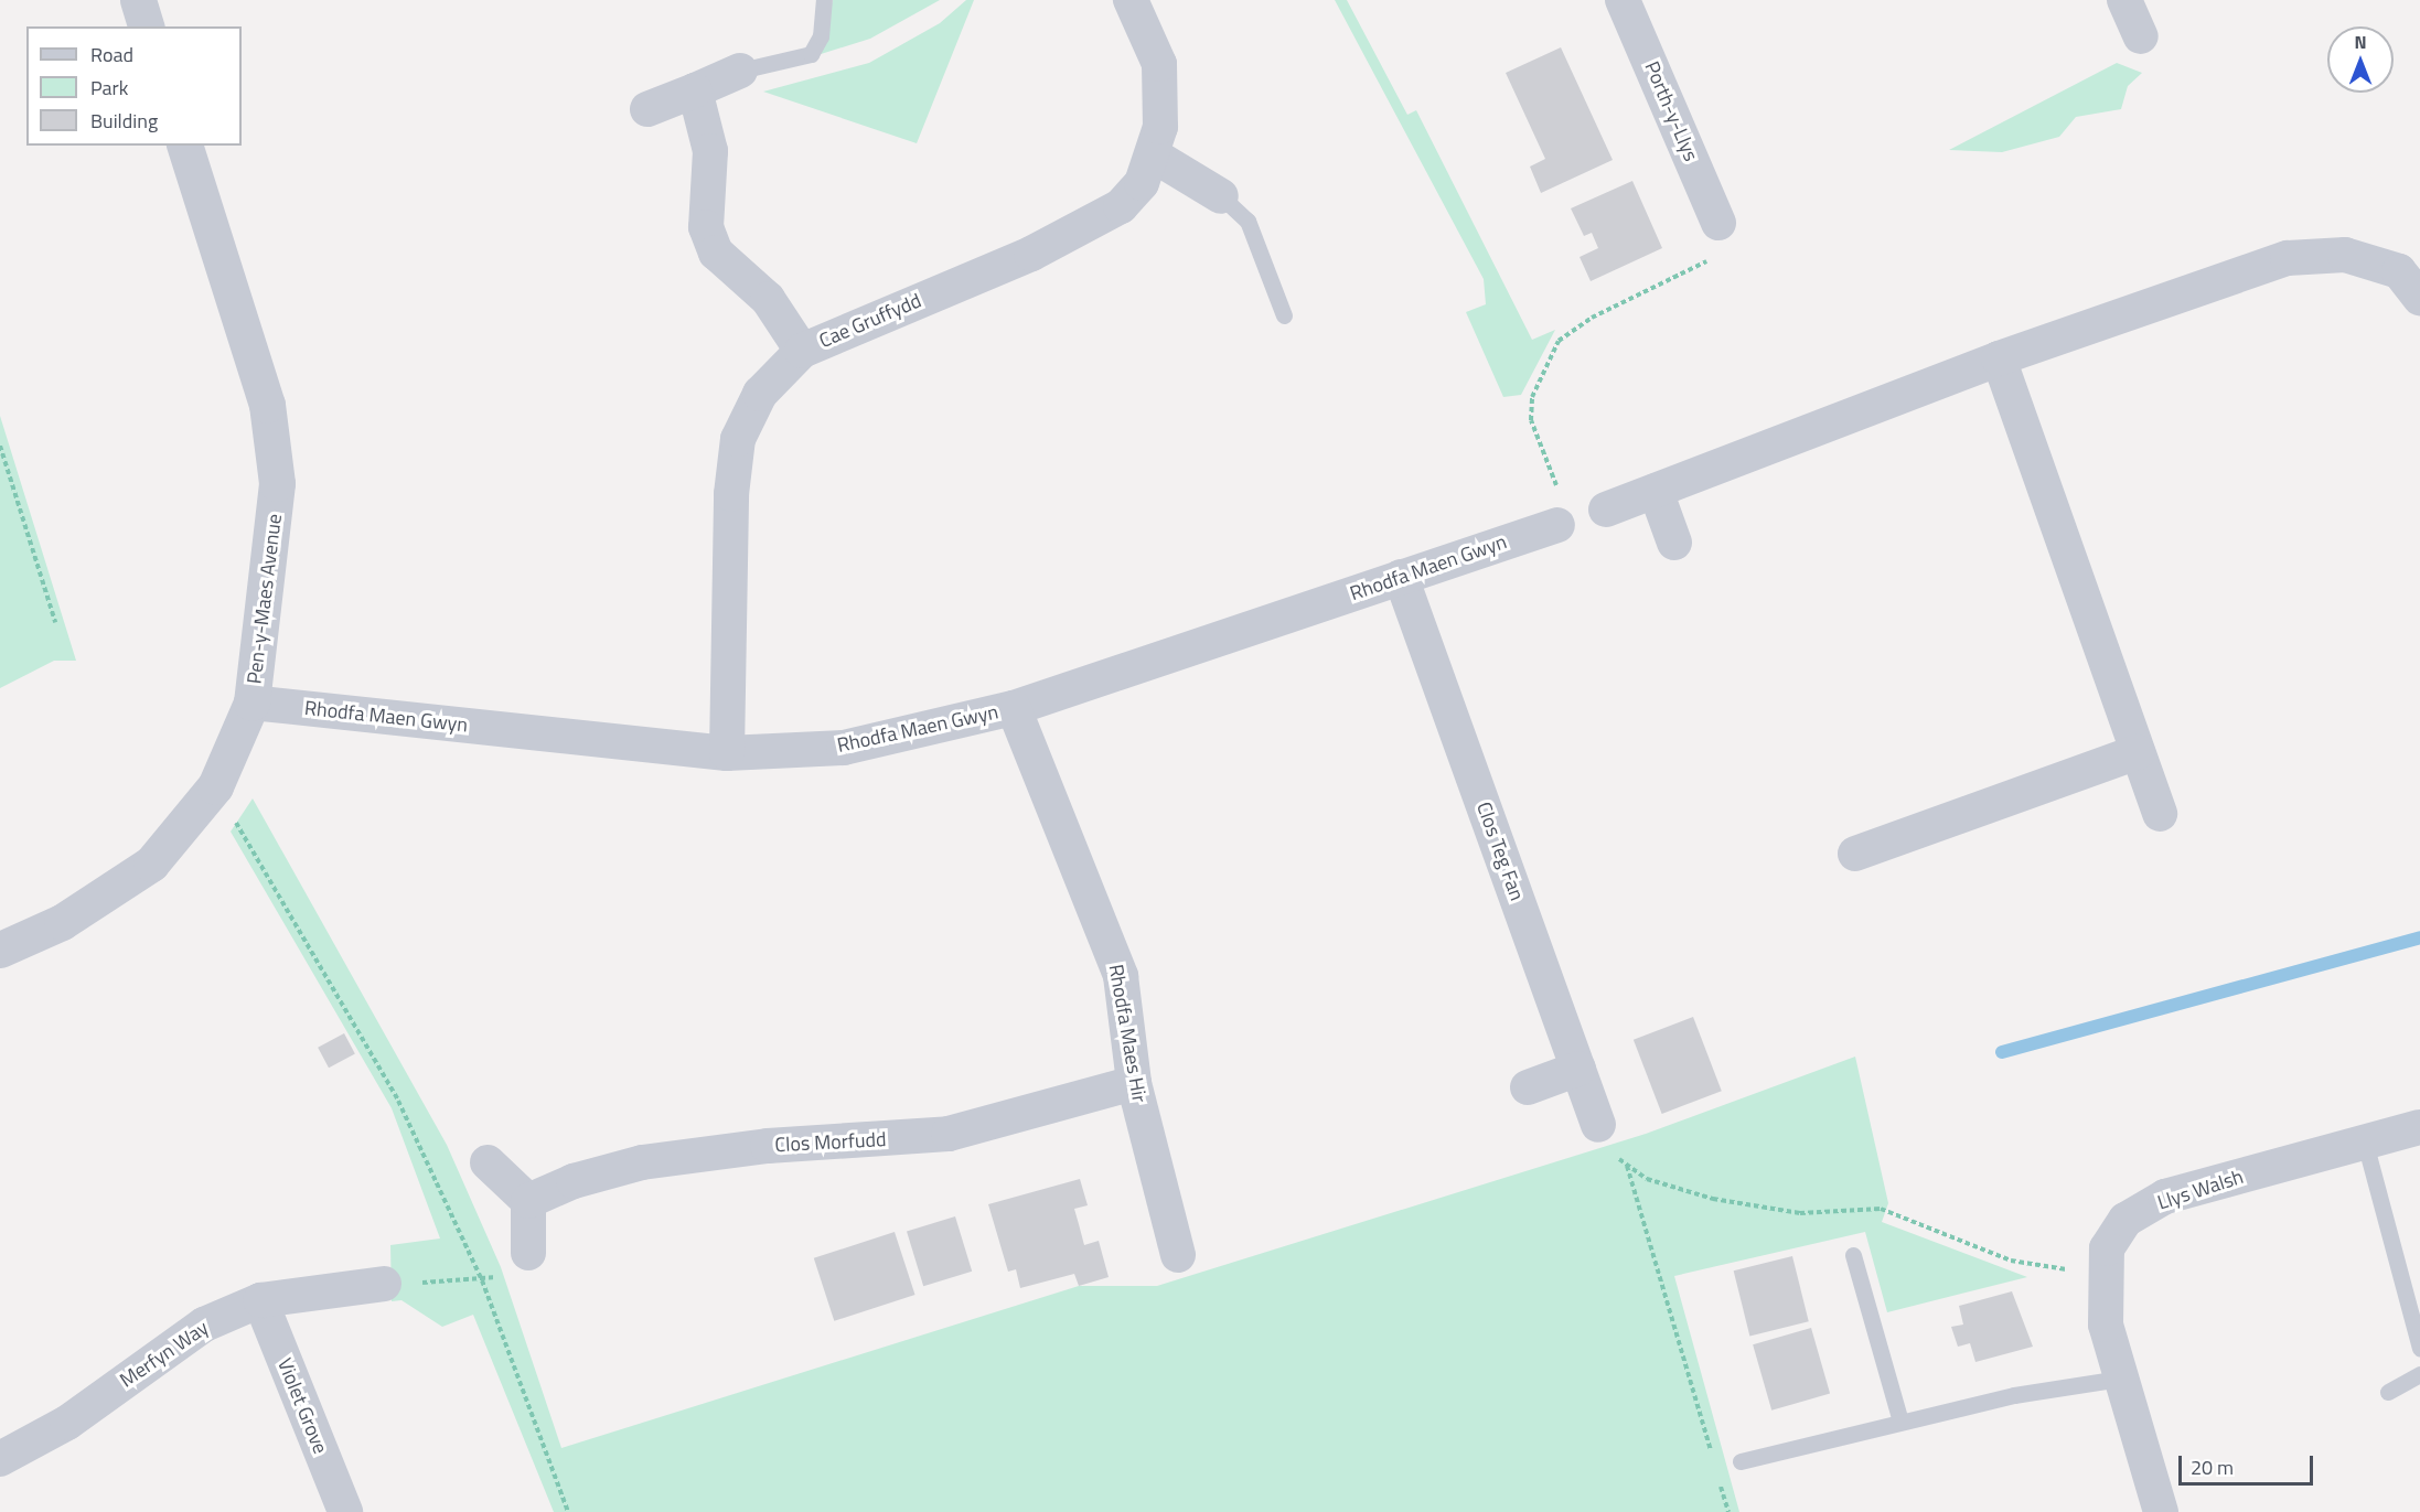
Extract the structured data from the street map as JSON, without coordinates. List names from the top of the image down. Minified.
{"streets":{"street":["Porth-y-Llys","Cae Gruffydd","Rhodfa Maen Gwyn","Pen-y-Maes Avenue","Clos Teg Fan","Rhodfa Maes Hir","Clos Morfudd","Llys Walsh","Merfyn Way","Violet Grove"]},"crossings":[["Cae Gruffydd","Rhodfa Maen Gwyn"],["Rhodfa Maen Gwyn","Pen-y-Maes Avenue"],["Rhodfa Maen Gwyn","Clos Teg Fan"],["Rhodfa Maen Gwyn","Rhodfa Maes Hir"],["Rhodfa Maes Hir","Clos Morfudd"],["Merfyn Way","Violet Grove"]],"legend":["Road","Park","Building"],"scale_bar":"20 m","north":"top"}
